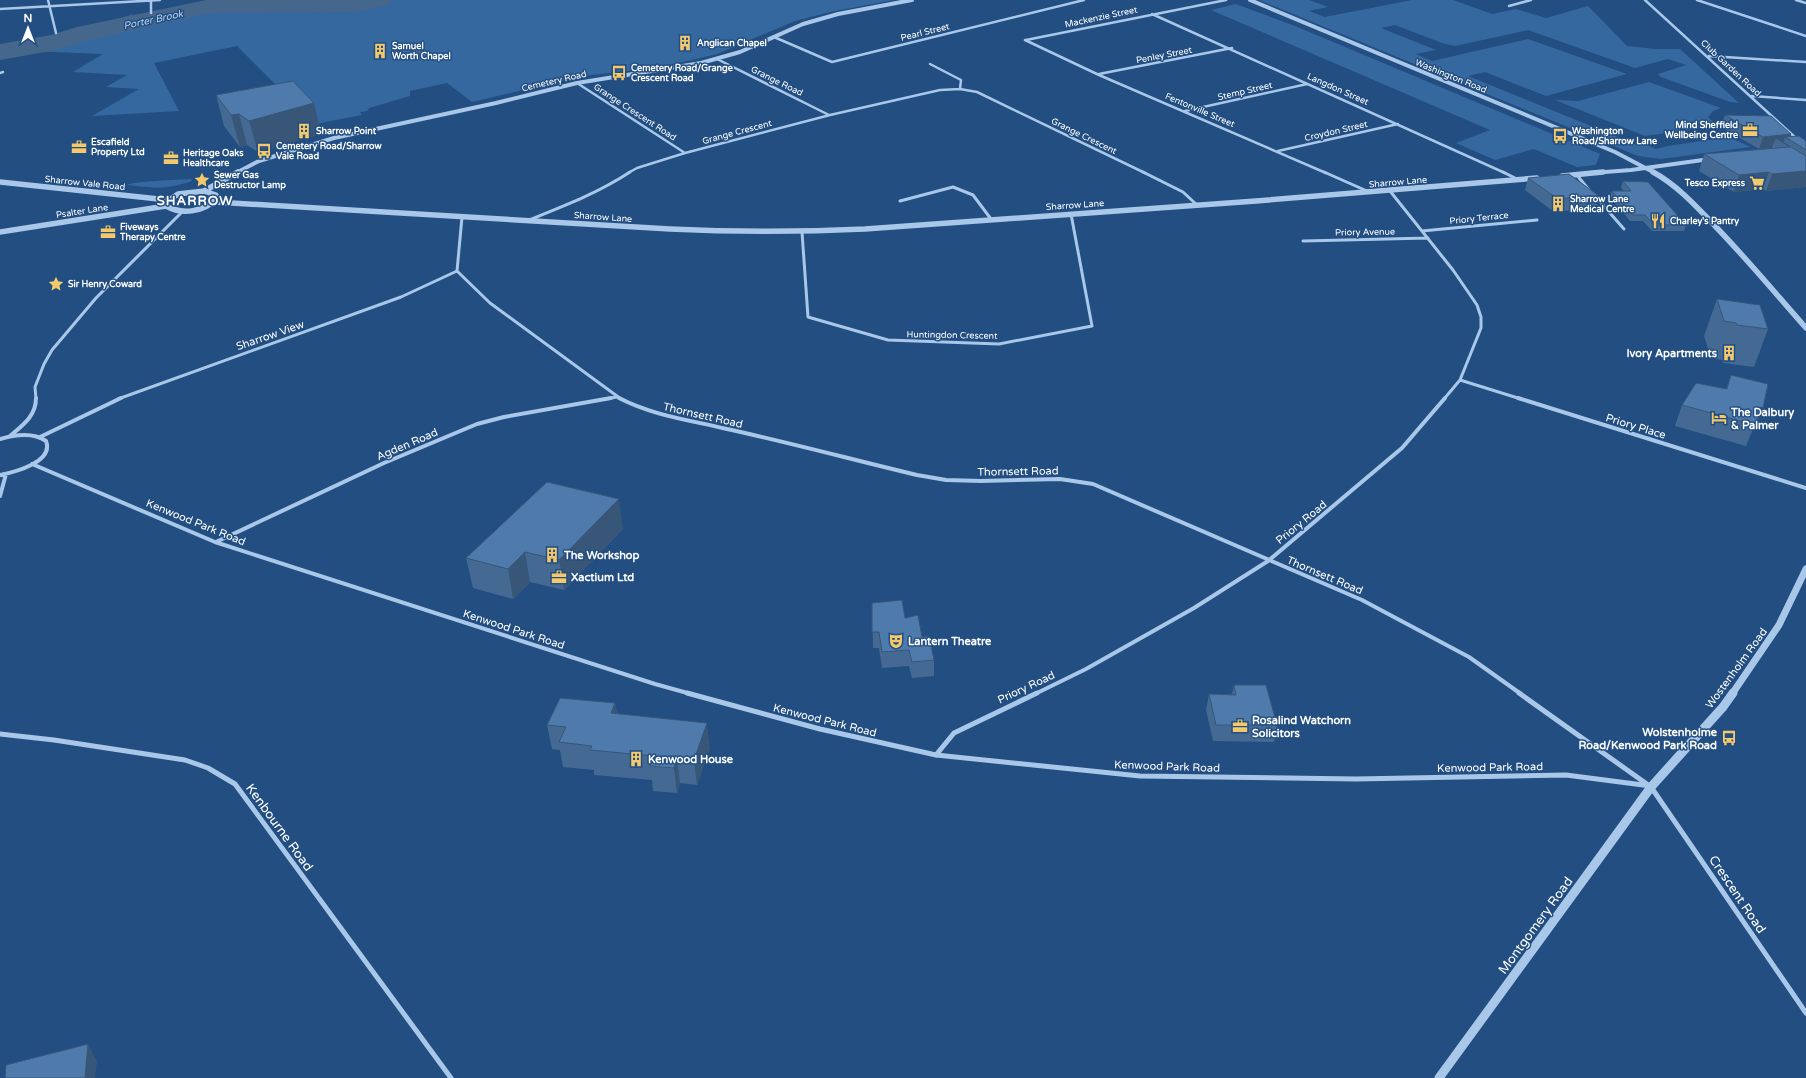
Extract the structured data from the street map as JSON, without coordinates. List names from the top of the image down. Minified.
{"streets":{"street":["Mackenzie Street","Pearl Street","Penley Street","Club Garden Road","Washington Road","Cemetery Road","Grange Road","Langdon Street","Stemp Street","Fentonville Street","Grange Crescent Road","Croydon Street","Grange Crescent","Sharrow Lane","Sharrow Vale Road","Psalter Lane","Priory Terrace","Priory Avenue","Sharrow View","Huntingdon Crescent","Thornsett Road","Priory Place","Agden Road","Kenwood Park Road","Priory Road","Wostenholm Road","Kenbourne Road","Crescent Road","Montgomery Road"]},"crossings":[["Mackenzie Street","Langdon Street"],["Mackenzie Street","Fentonville Street"],["Pearl Street","Cemetery Road"],["Penley Street","Langdon Street"],["Penley Street","Fentonville Street"],["Cemetery Road","Grange Road"],["Cemetery Road","Grange Crescent Road"],["Grange Road","Grange Crescent"],["Langdon Street","Stemp Street"],["Langdon Street","Croydon Street"],["Langdon Street","Sharrow Lane"],["Stemp Street","Fentonville Street"],["Fentonville Street","Croydon Street"],["Fentonville Street","Sharrow Lane"],["Grange Crescent Road","Grange Crescent"],["Grange Crescent","Sharrow Lane"],["Sharrow Lane","Huntingdon Crescent"],["Sharrow Lane","Priory Road"],["Priory Terrace","Priory Road"],["Priory Avenue","Priory Road"],["Sharrow View","Thornsett Road"],["Thornsett Road","Agden Road"],["Thornsett Road","Kenwood Park Road"],["Thornsett Road","Priory Road"],["Thornsett Road","Wostenholm Road"],["Thornsett Road","Crescent Road"],["Thornsett Road","Montgomery Road"],["Priory Place","Priory Road"],["Agden Road","Kenwood Park Road"],["Kenwood Park Road","Priory Road"],["Kenwood Park Road","Wostenholm Road"],["Kenwood Park Road","Crescent Road"],["Kenwood Park Road","Montgomery Road"],["Wostenholm Road","Crescent Road"],["Wostenholm Road","Montgomery Road"],["Crescent Road","Montgomery Road"]],"districts":["SHARROW"],"water":["Porter Brook"],"places":{"building":["Anglican Chapel","Samuel Worth Chapel","Sharrow Point","Sharrow Lane Medical Centre","Ivory Apartments","The Workshop","Kenwood House"],"bus stop":["Cemetery Road/Grange Crescent Road","Washington Road/Sharrow Lane","Cemetery Road/Sharrow Vale Road","Wolstenholme Road/Kenwood Park Road"],"office":["Mind Sheffield Wellbeing Centre","Escafield Property Ltd","Heritage Oaks Healthcare","Fiveways Therapy Centre","Xactium Ltd","Rosalind Watchorn Solicitors"],"place":["Sewer Gas Destructor Lamp","Sir Henry Coward"],"supermarket":["Tesco Express"],"restaurant":["Charley's Pantry"],"hotel":["The Dalbury & Palmer"],"theatre":["Lantern Theatre"]},"north":"top"}
